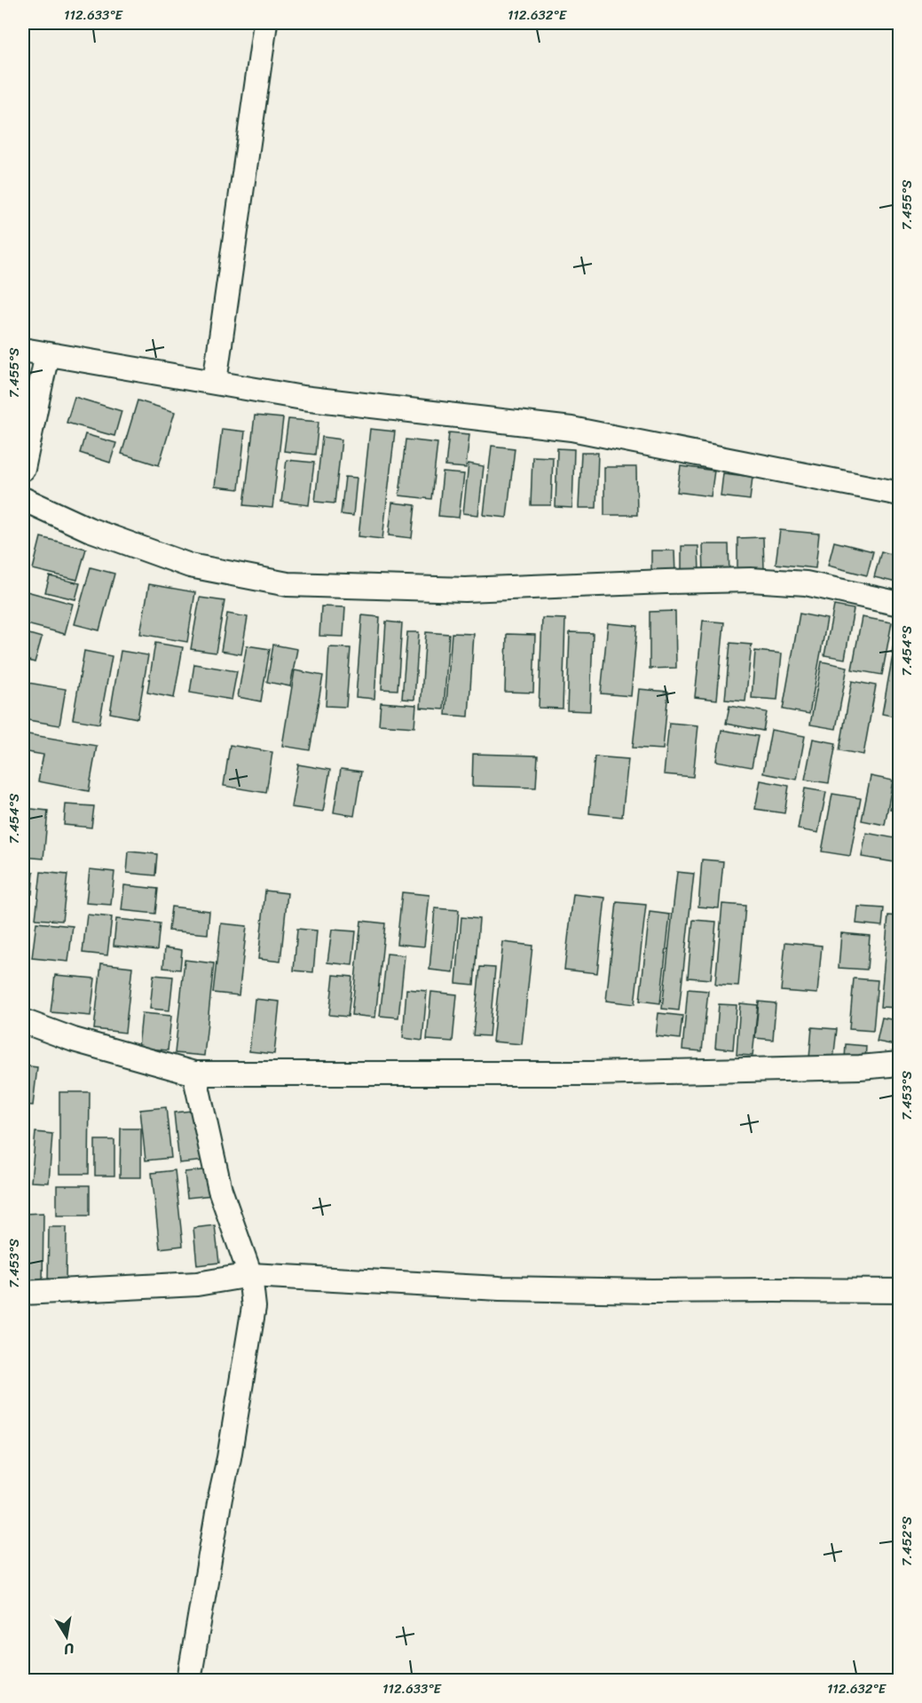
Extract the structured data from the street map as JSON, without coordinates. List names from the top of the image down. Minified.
{"north":"bottom","coordinates":["112.633°E","112.632°E","7.455°S","7.454°S","7.453°S","7.452°S"]}
